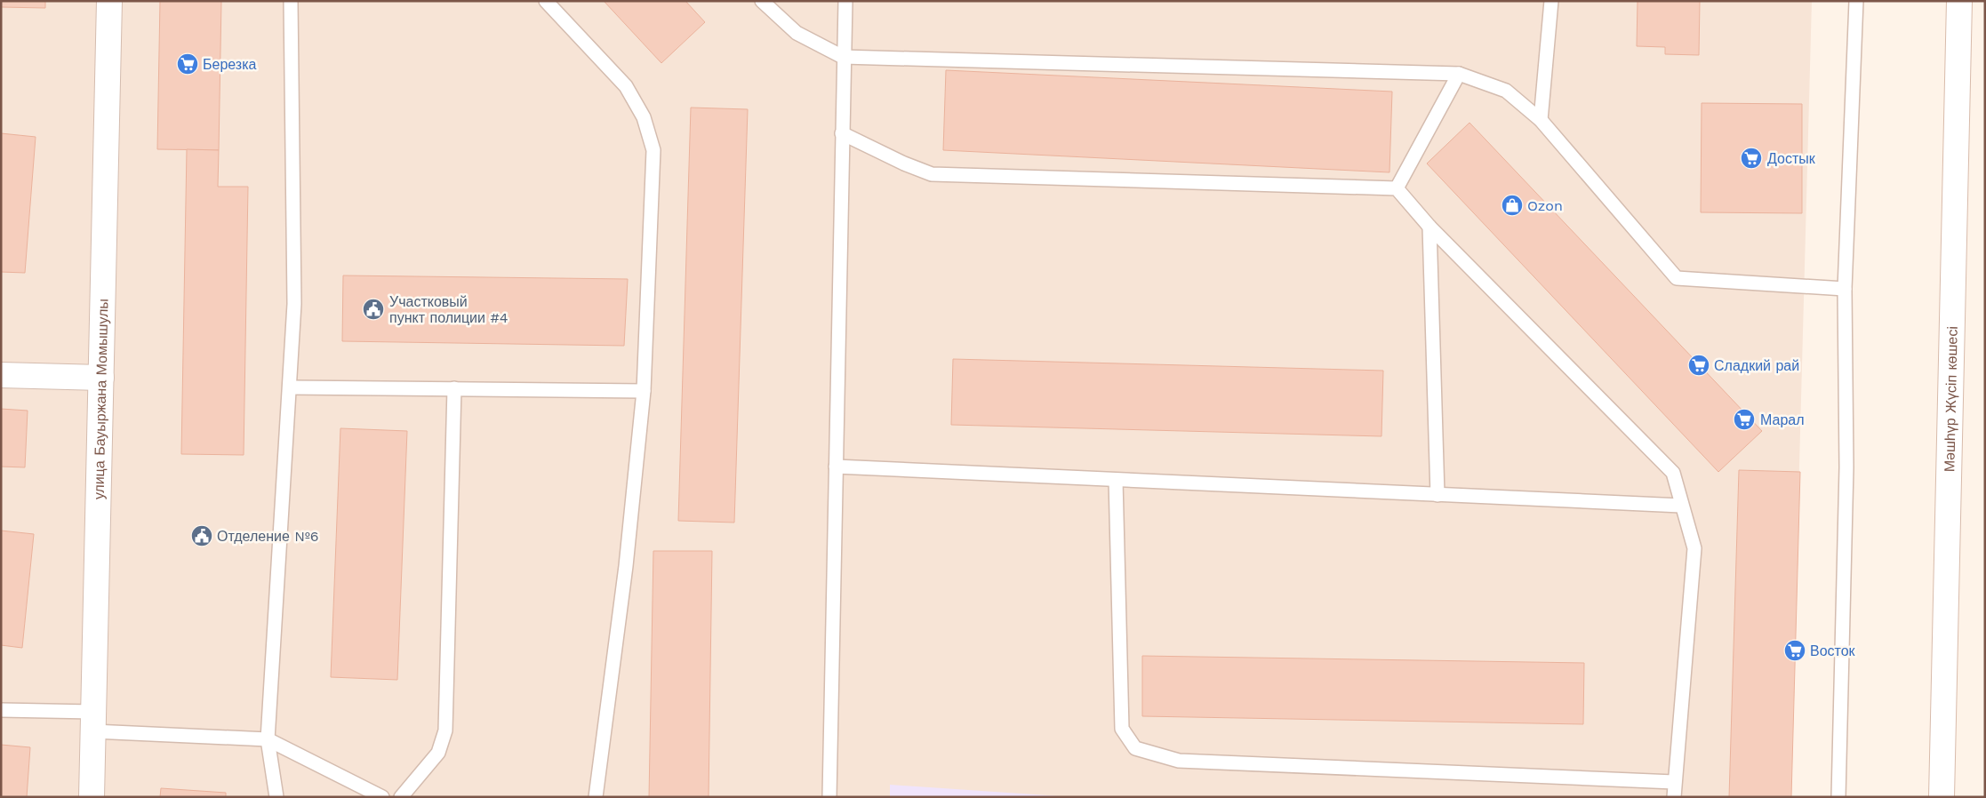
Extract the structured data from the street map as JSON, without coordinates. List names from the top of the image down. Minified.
{"streets":{"street":["улица Бауыржана Момышулы","Мәшһүр Жүсіп көшесі"]},"places":{"supermarket":["Березка","Достык","Сладкий рай","Марал","Восток"],"shop":["Ozon"],"public building":["Участковый пункт полиции #4","Отделение №6"]}}
